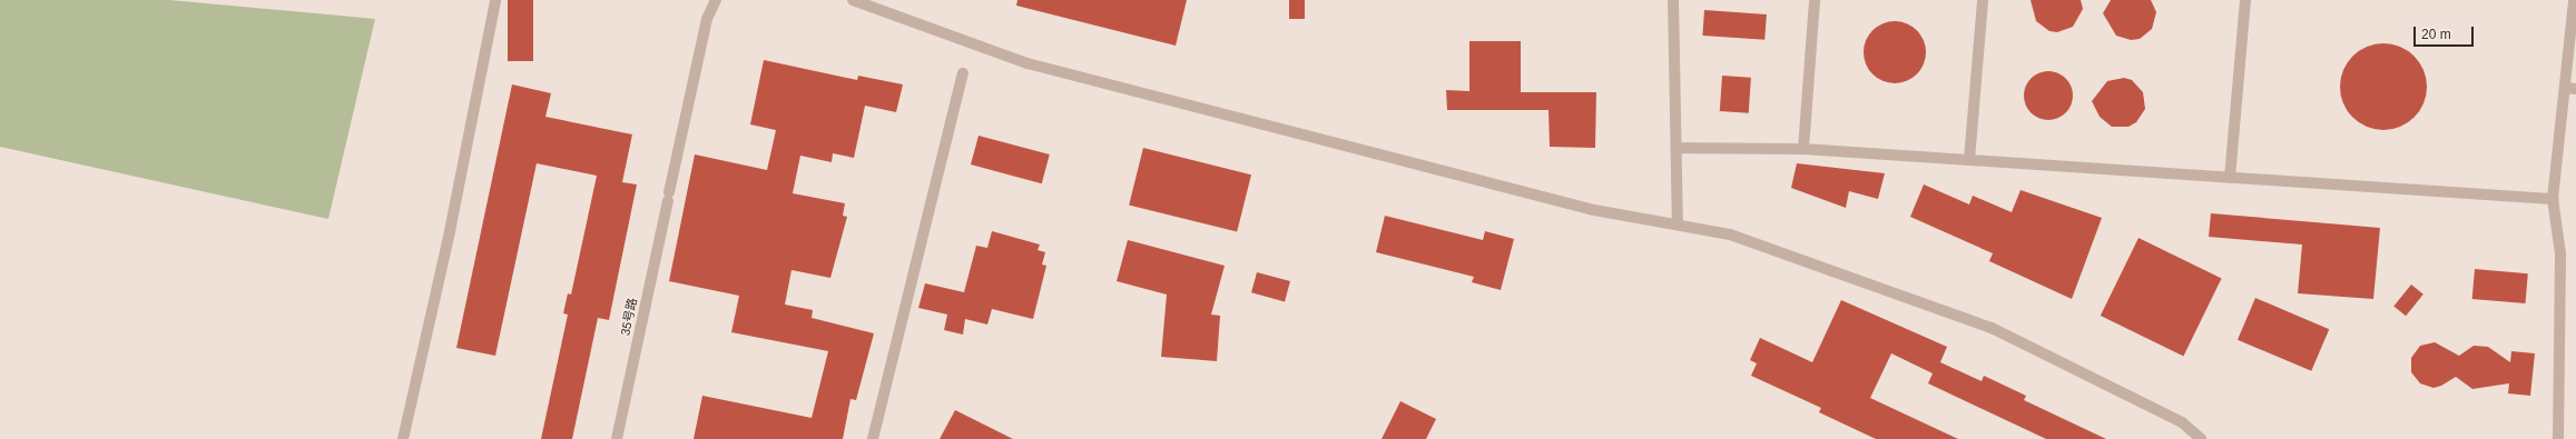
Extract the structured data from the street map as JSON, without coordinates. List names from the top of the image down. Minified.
{"streets":{"street":["35号路"]},"scale_bar":"20 m"}
